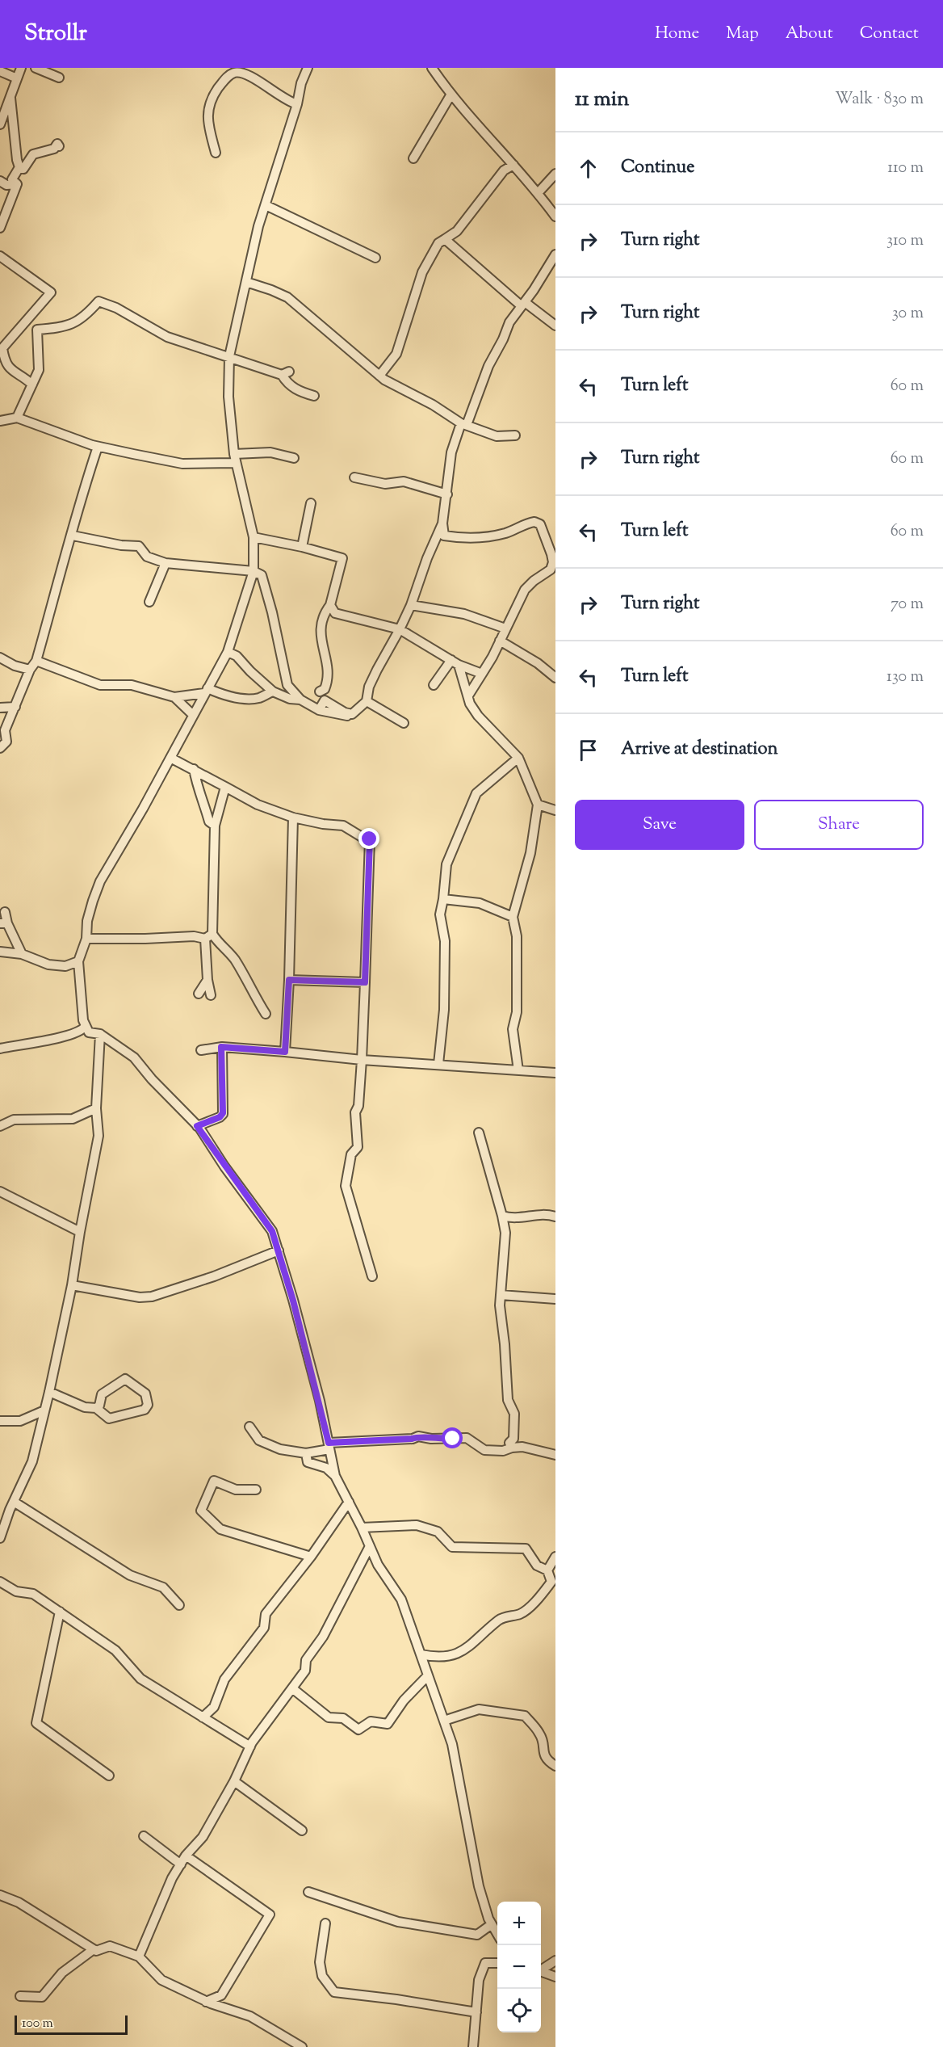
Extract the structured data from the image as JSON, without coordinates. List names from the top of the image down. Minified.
{"scale_bar":"100 m","page":{"header":"Strollr","nav":["Home","Map","About","Contact"],"heading":["11 min","Walk · 830 m"],"list":[["Continue","110 m"],["Turn right","310 m"],["Turn right","30 m"],["Turn left","60 m"],["Turn right","60 m"],["Turn left","60 m"],["Turn right","70 m"],["Turn left","130 m"],"Arrive at destination"],"buttons":["Save","Share"],"map_buttons":["+","−"],"scale":"100 m"}}
